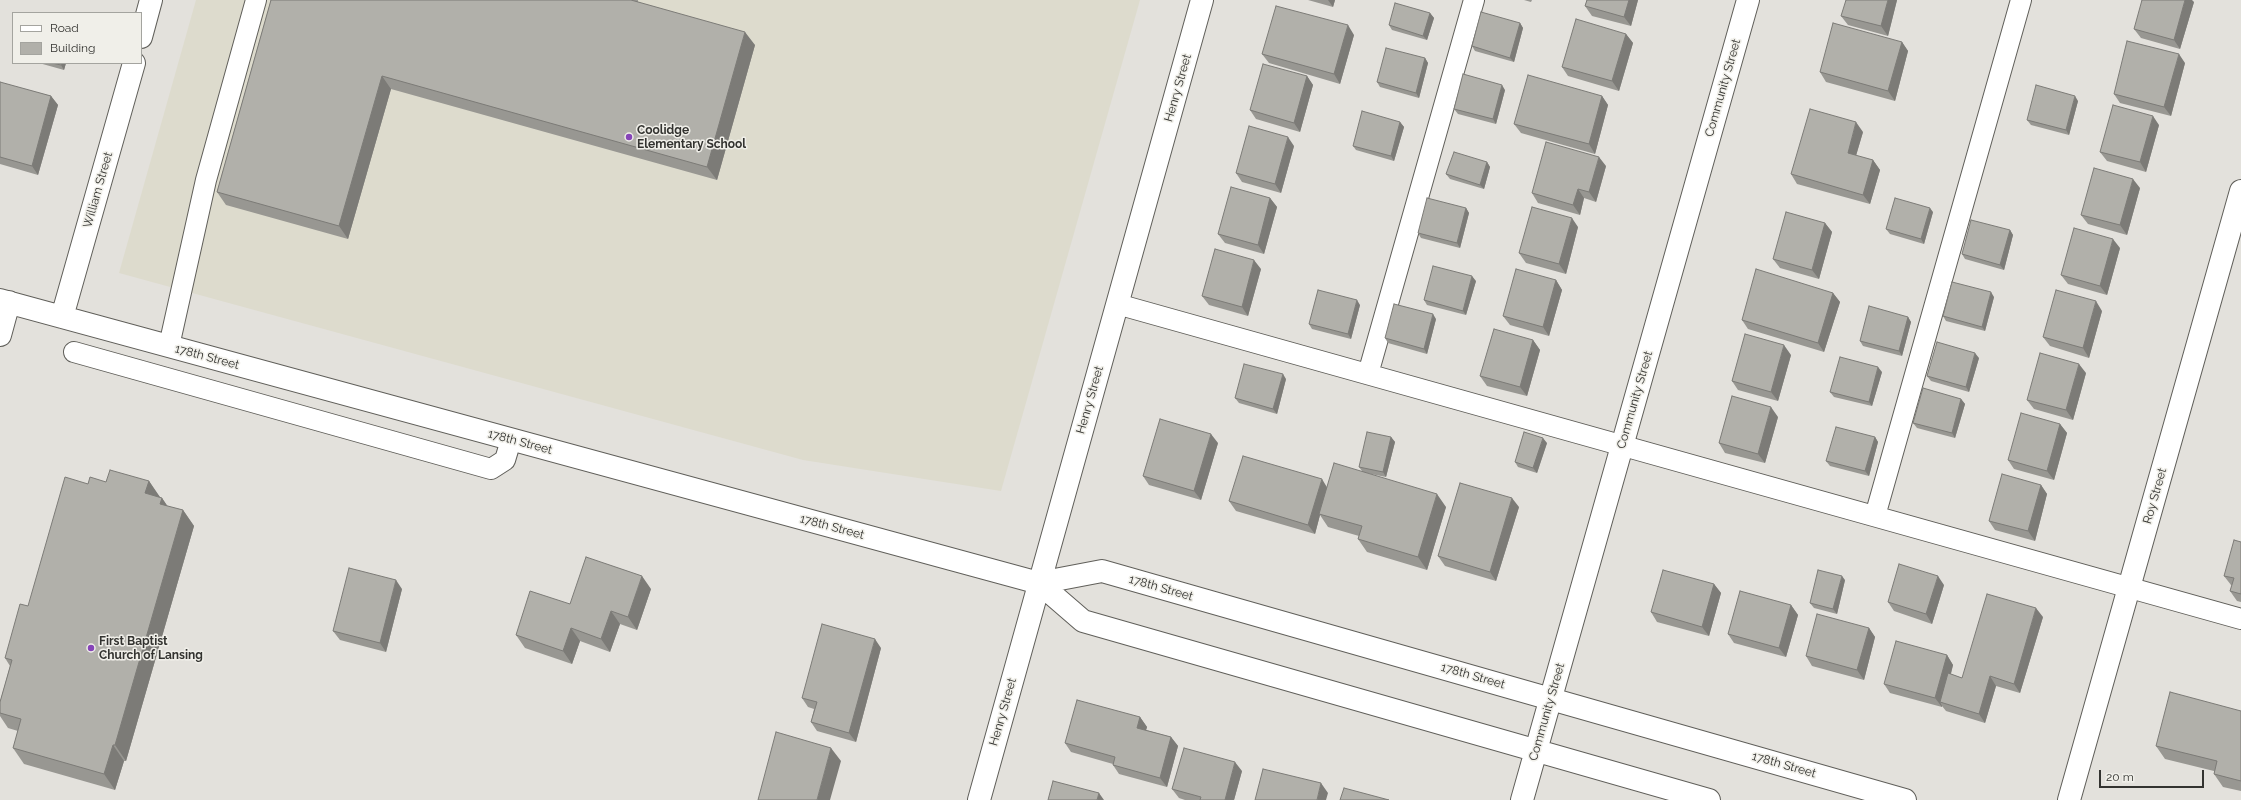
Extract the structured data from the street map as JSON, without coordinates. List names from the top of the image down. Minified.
{"streets":{"street":["Henry Street","Community Street","William Street","178th Street","Roy Street"]},"crossings":[["Henry Street","178th Street"],["Community Street","178th Street"],["William Street","178th Street"]],"places":["Coolidge Elementary School","First Baptist Church of Lansing"],"legend":["Road","Building"],"scale_bar":"20 m"}
